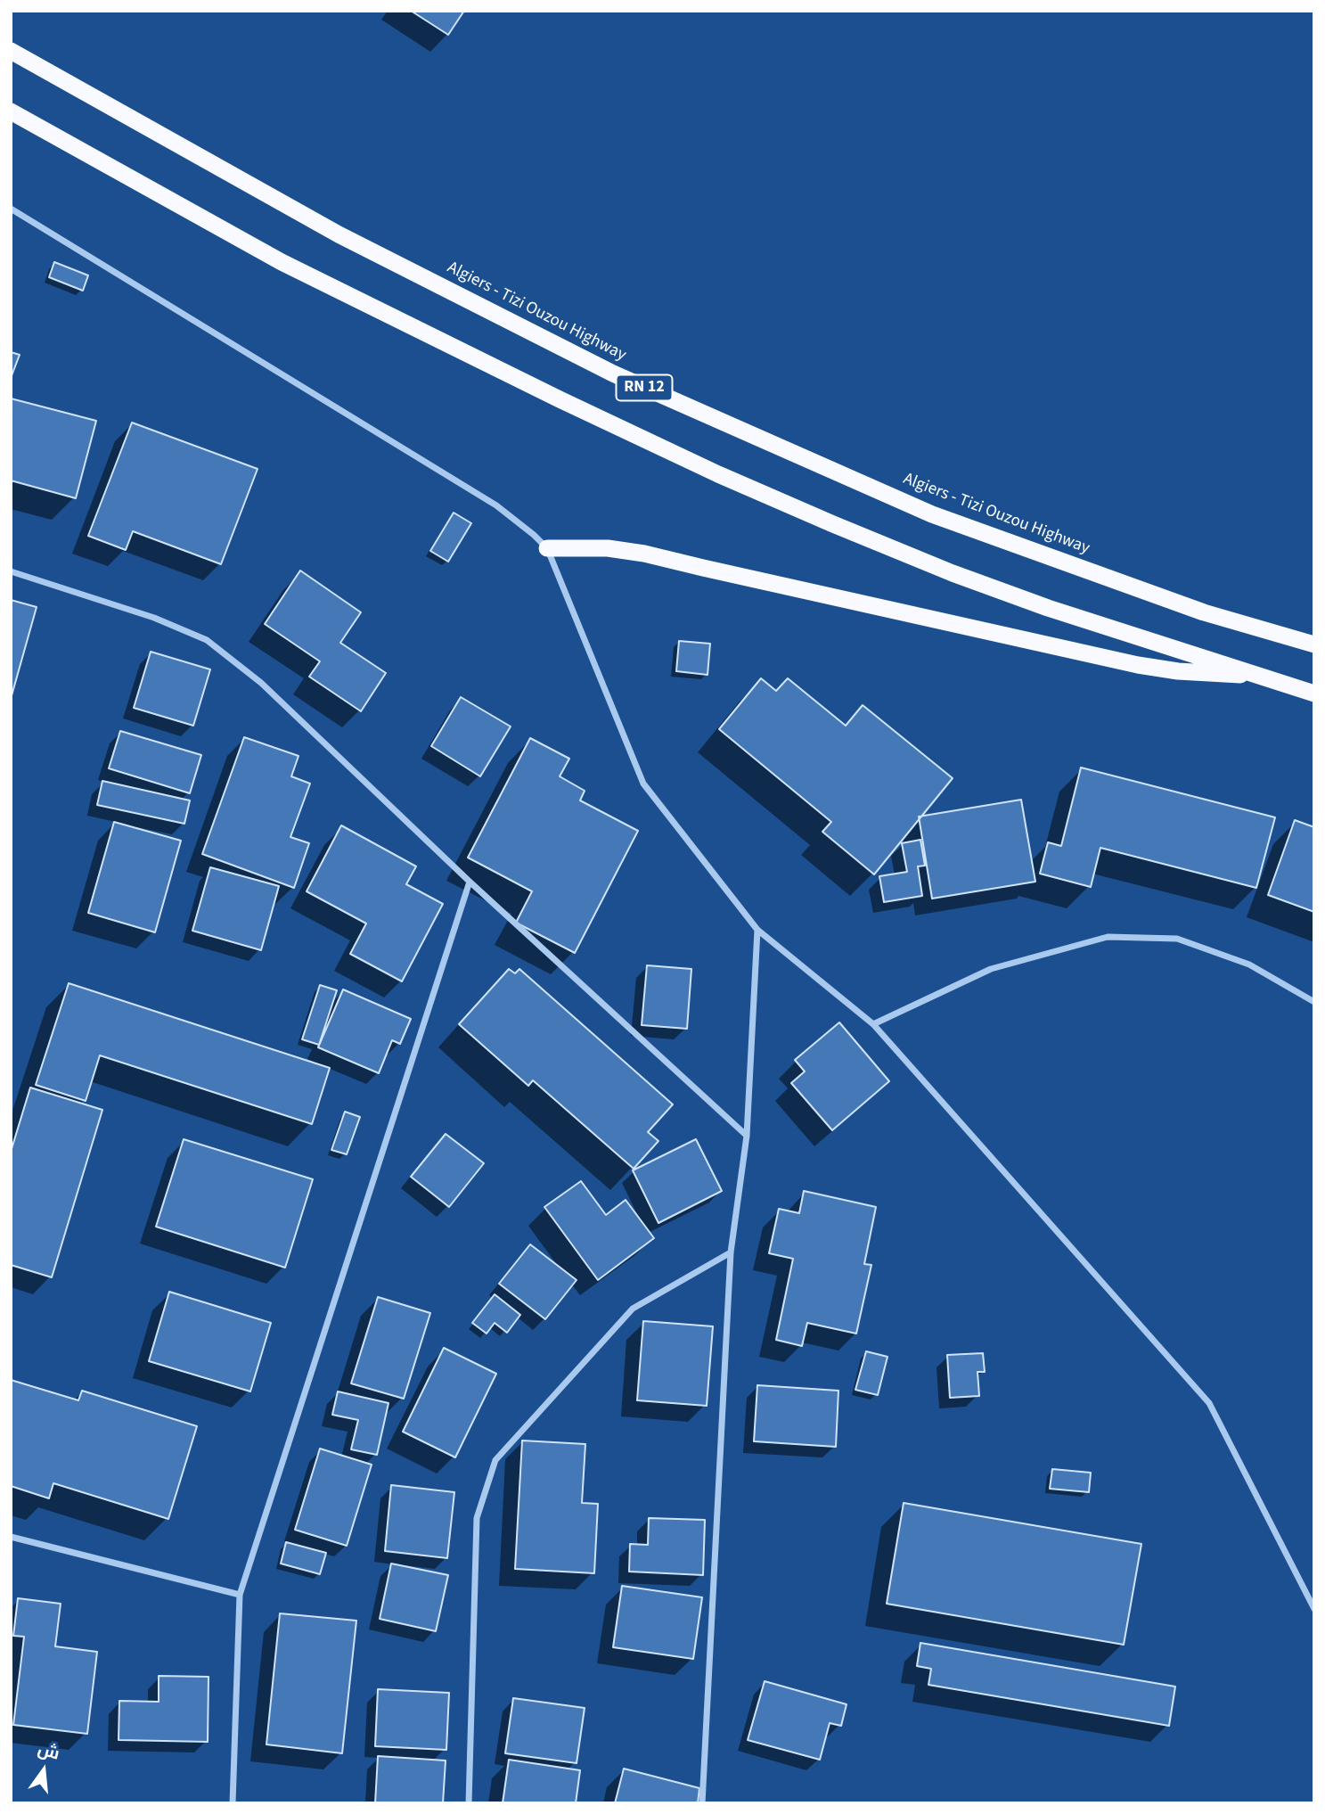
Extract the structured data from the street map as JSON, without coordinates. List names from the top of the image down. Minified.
{"streets":{"highway":["Algiers - Tizi Ouzou Highway","RN 12"]},"north":"top"}
